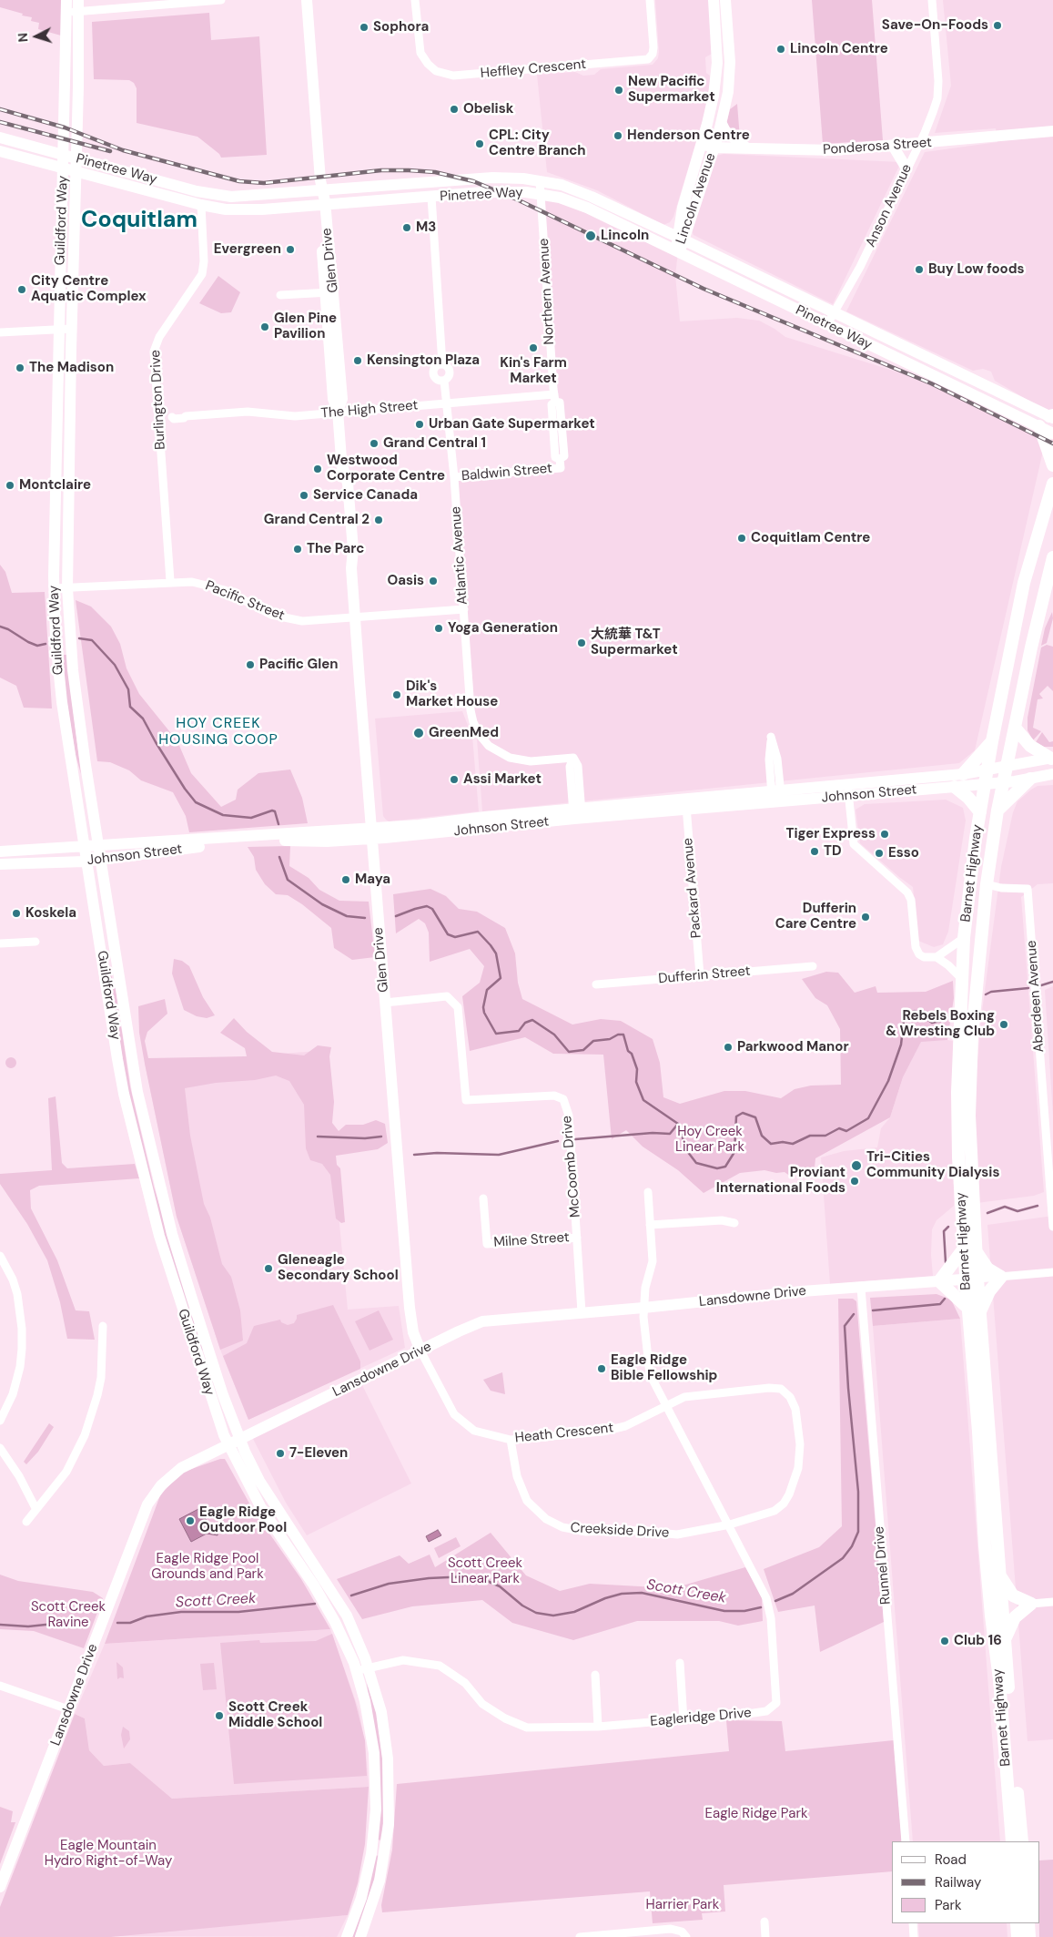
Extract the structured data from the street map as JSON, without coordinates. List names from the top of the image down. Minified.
{"streets":{"main road":["Ponderosa Street","Pinetree Way","Lincoln Avenue","Guildford Way","Glen Drive","Johnson Street","Barnet Highway","Lansdowne Drive"],"street":["Heffley Crescent","Anson Avenue","Northern Avenue","Burlington Drive","The High Street","Baldwin Street","Atlantic Avenue","Pacific Street","Packard Avenue","Dufferin Street","Aberdeen Avenue","McCoomb Drive","Milne Street","Heath Crescent","Creekside Drive","Runnel Drive","Eagleridge Drive"]},"crossings":[["Ponderosa Street","Lincoln Avenue"],["Ponderosa Street","Anson Avenue"],["Pinetree Way","Lincoln Avenue"],["Pinetree Way","Anson Avenue"],["Pinetree Way","Guildford Way"],["Pinetree Way","Glen Drive"],["Pinetree Way","Northern Avenue"],["Pinetree Way","Burlington Drive"],["Guildford Way","Pacific Street"],["Guildford Way","Johnson Street"],["Guildford Way","Lansdowne Drive"],["Guildford Way","Eagleridge Drive"],["Glen Drive","The High Street"],["Glen Drive","Pacific Street"],["Glen Drive","Johnson Street"],["Glen Drive","McCoomb Drive"],["Glen Drive","Lansdowne Drive"],["Glen Drive","Heath Crescent"],["Northern Avenue","The High Street"],["Northern Avenue","Baldwin Street"],["Burlington Drive","The High Street"],["Burlington Drive","Pacific Street"],["The High Street","Atlantic Avenue"],["Baldwin Street","Atlantic Avenue"],["Atlantic Avenue","Pacific Street"],["Atlantic Avenue","Johnson Street"],["Johnson Street","Barnet Highway"],["Johnson Street","Packard Avenue"],["Barnet Highway","Aberdeen Avenue"],["Barnet Highway","Lansdowne Drive"],["Packard Avenue","Dufferin Street"],["McCoomb Drive","Milne Street"],["McCoomb Drive","Lansdowne Drive"],["Lansdowne Drive","Heath Crescent"],["Lansdowne Drive","Runnel Drive"],["Lansdowne Drive","Eagleridge Drive"],["Heath Crescent","Creekside Drive"],["Heath Crescent","Eagleridge Drive"],["Creekside Drive","Eagleridge Drive"]],"districts":["Coquitlam","HOY CREEK HOUSING COOP"],"water":["Scott Creek"],"parks":["Hoy Creek Linear Park","Eagle Ridge Pool Grounds and Park","Scott Creek Linear Park","Scott Creek Ravine","Eagle Ridge Park","Eagle Mountain Hydro Right-of-Way","Harrier Park"],"places":["Save-On-Foods","Sophora","Lincoln Centre","New Pacific Supermarket","Obelisk","Henderson Centre","CPL: City Centre Branch","M3","Lincoln","Evergreen","Buy Low foods","City Centre Aquatic Complex","Glen Pine Pavilion","Kin's Farm Market","Kensington Plaza","The Madison","Urban Gate Supermarket","Grand Central 1","Westwood Corporate Centre","Montclaire","Service Canada","Grand Central 2","Coquitlam Centre","The Parc","Oasis","Yoga Generation","大統華 T&T Supermarket","Pacific Glen","Dik's Market House","GreenMed","Assi Market","Tiger Express","TD","Esso","Maya","Koskela","Dufferin Care Centre","Rebels Boxing & Wresting Club","Parkwood Manor","Tri-Cities Community Dialysis","Proviant International Foods","Gleneagle Secondary School","Eagle Ridge Bible Fellowship","7-Eleven","Eagle Ridge Outdoor Pool","Club 16","Scott Creek Middle School"],"legend":["Road","Railway","Park"],"north":"left"}
